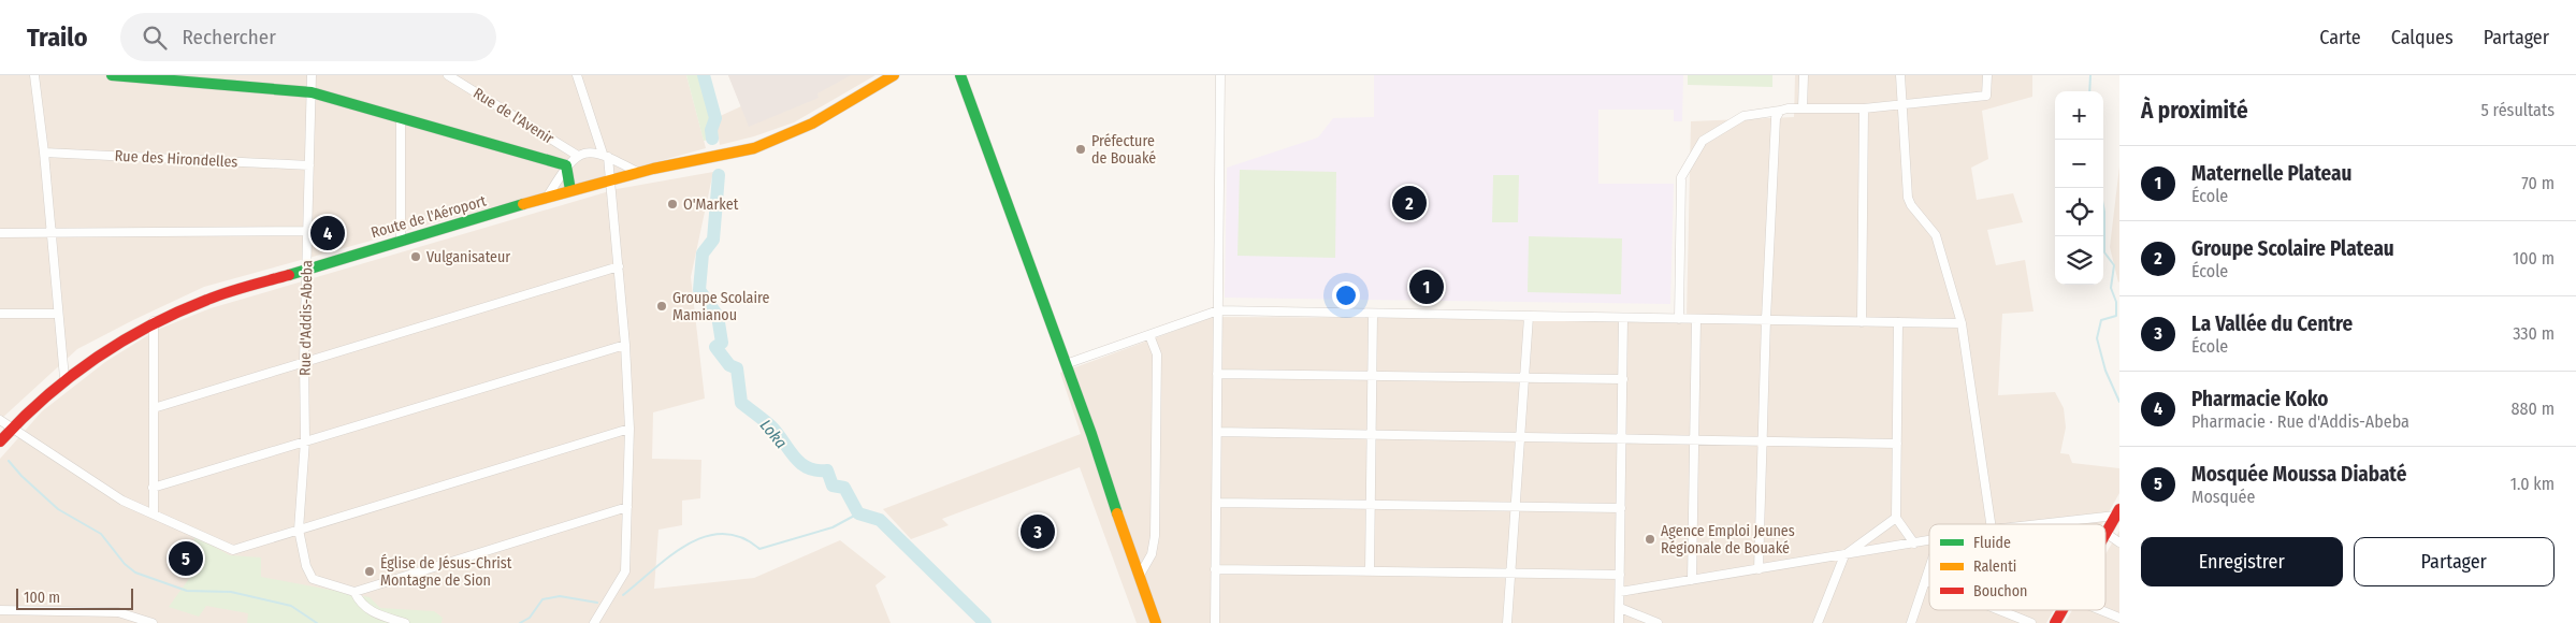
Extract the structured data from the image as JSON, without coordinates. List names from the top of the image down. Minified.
{"streets":{"main road":["Route de l'Aéroport"],"street":["Rue de l'Avenir","Rue des Hirondelles","Rue d'Addis-Abeba"]},"crossings":[["Rue des Hirondelles","Rue d'Addis-Abeba"],["Route de l'Aéroport","Rue d'Addis-Abeba"]],"water":["Loka"],"places":["Préfecture de Bouaké","O'Market","Vulganisateur","Groupe Scolaire Mamianou","Agence Emploi Jeunes Régionale de Bouaké","Église de Jésus-Christ Montagne de Sion"],"legend":["Fluide","Ralenti","Bouchon"],"scale_bar":"100 m","page":{"header":"Trailo","search":"Rechercher","nav":["Carte","Calques","Partager"],"heading":["À proximité","5 résultats"],"map_buttons":["+","−"],"list":[{"mark":"1","name":"Maternelle Plateau","note":"École","value":"70 m"},{"mark":"2","name":"Groupe Scolaire Plateau","note":"École","value":"100 m"},{"mark":"3","name":"La Vallée du Centre","note":"École","value":"330 m"},{"mark":"4","name":"Pharmacie Koko","note":"Pharmacie · Rue d'Addis-Abeba","value":"880 m"},{"mark":"5","name":"Mosquée Moussa Diabaté","note":"Mosquée","value":"1.0 km"}],"pins":["2","4","1","3","5"],"buttons":["Enregistrer","Partager"],"scale":"100 m"}}
